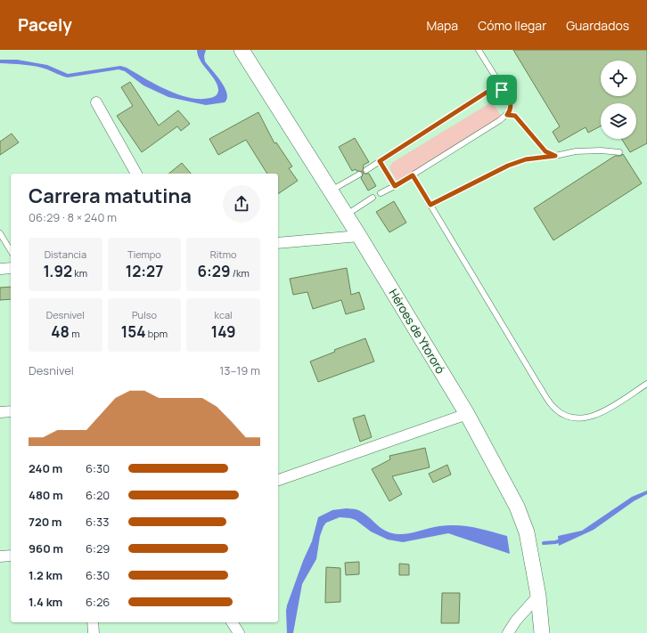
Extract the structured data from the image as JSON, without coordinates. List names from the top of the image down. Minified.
{"streets":{"main road":["Héroes de Ytororó"]},"page":{"header":"Pacely","nav":["Mapa","Cómo llegar","Guardados"],"heading":["Carrera matutina","06:29 · 8 × 240 m"],"stats":[["Distancia","1.92 km"],["Tiempo","12:27"],["Ritmo","6:29 /km"],["Desnivel","48 m"],["Pulso","154 bpm"],["kcal","149"]],"chart":["Desnivel","13–19 m"],"list":[{"name":"240 m","note":"6:30"},{"name":"480 m","note":"6:20"},{"name":"720 m","note":"6:33"},{"name":"960 m","note":"6:29"},{"name":"1.2 km","note":"6:30"},{"name":"1.4 km","note":"6:26"}]}}
